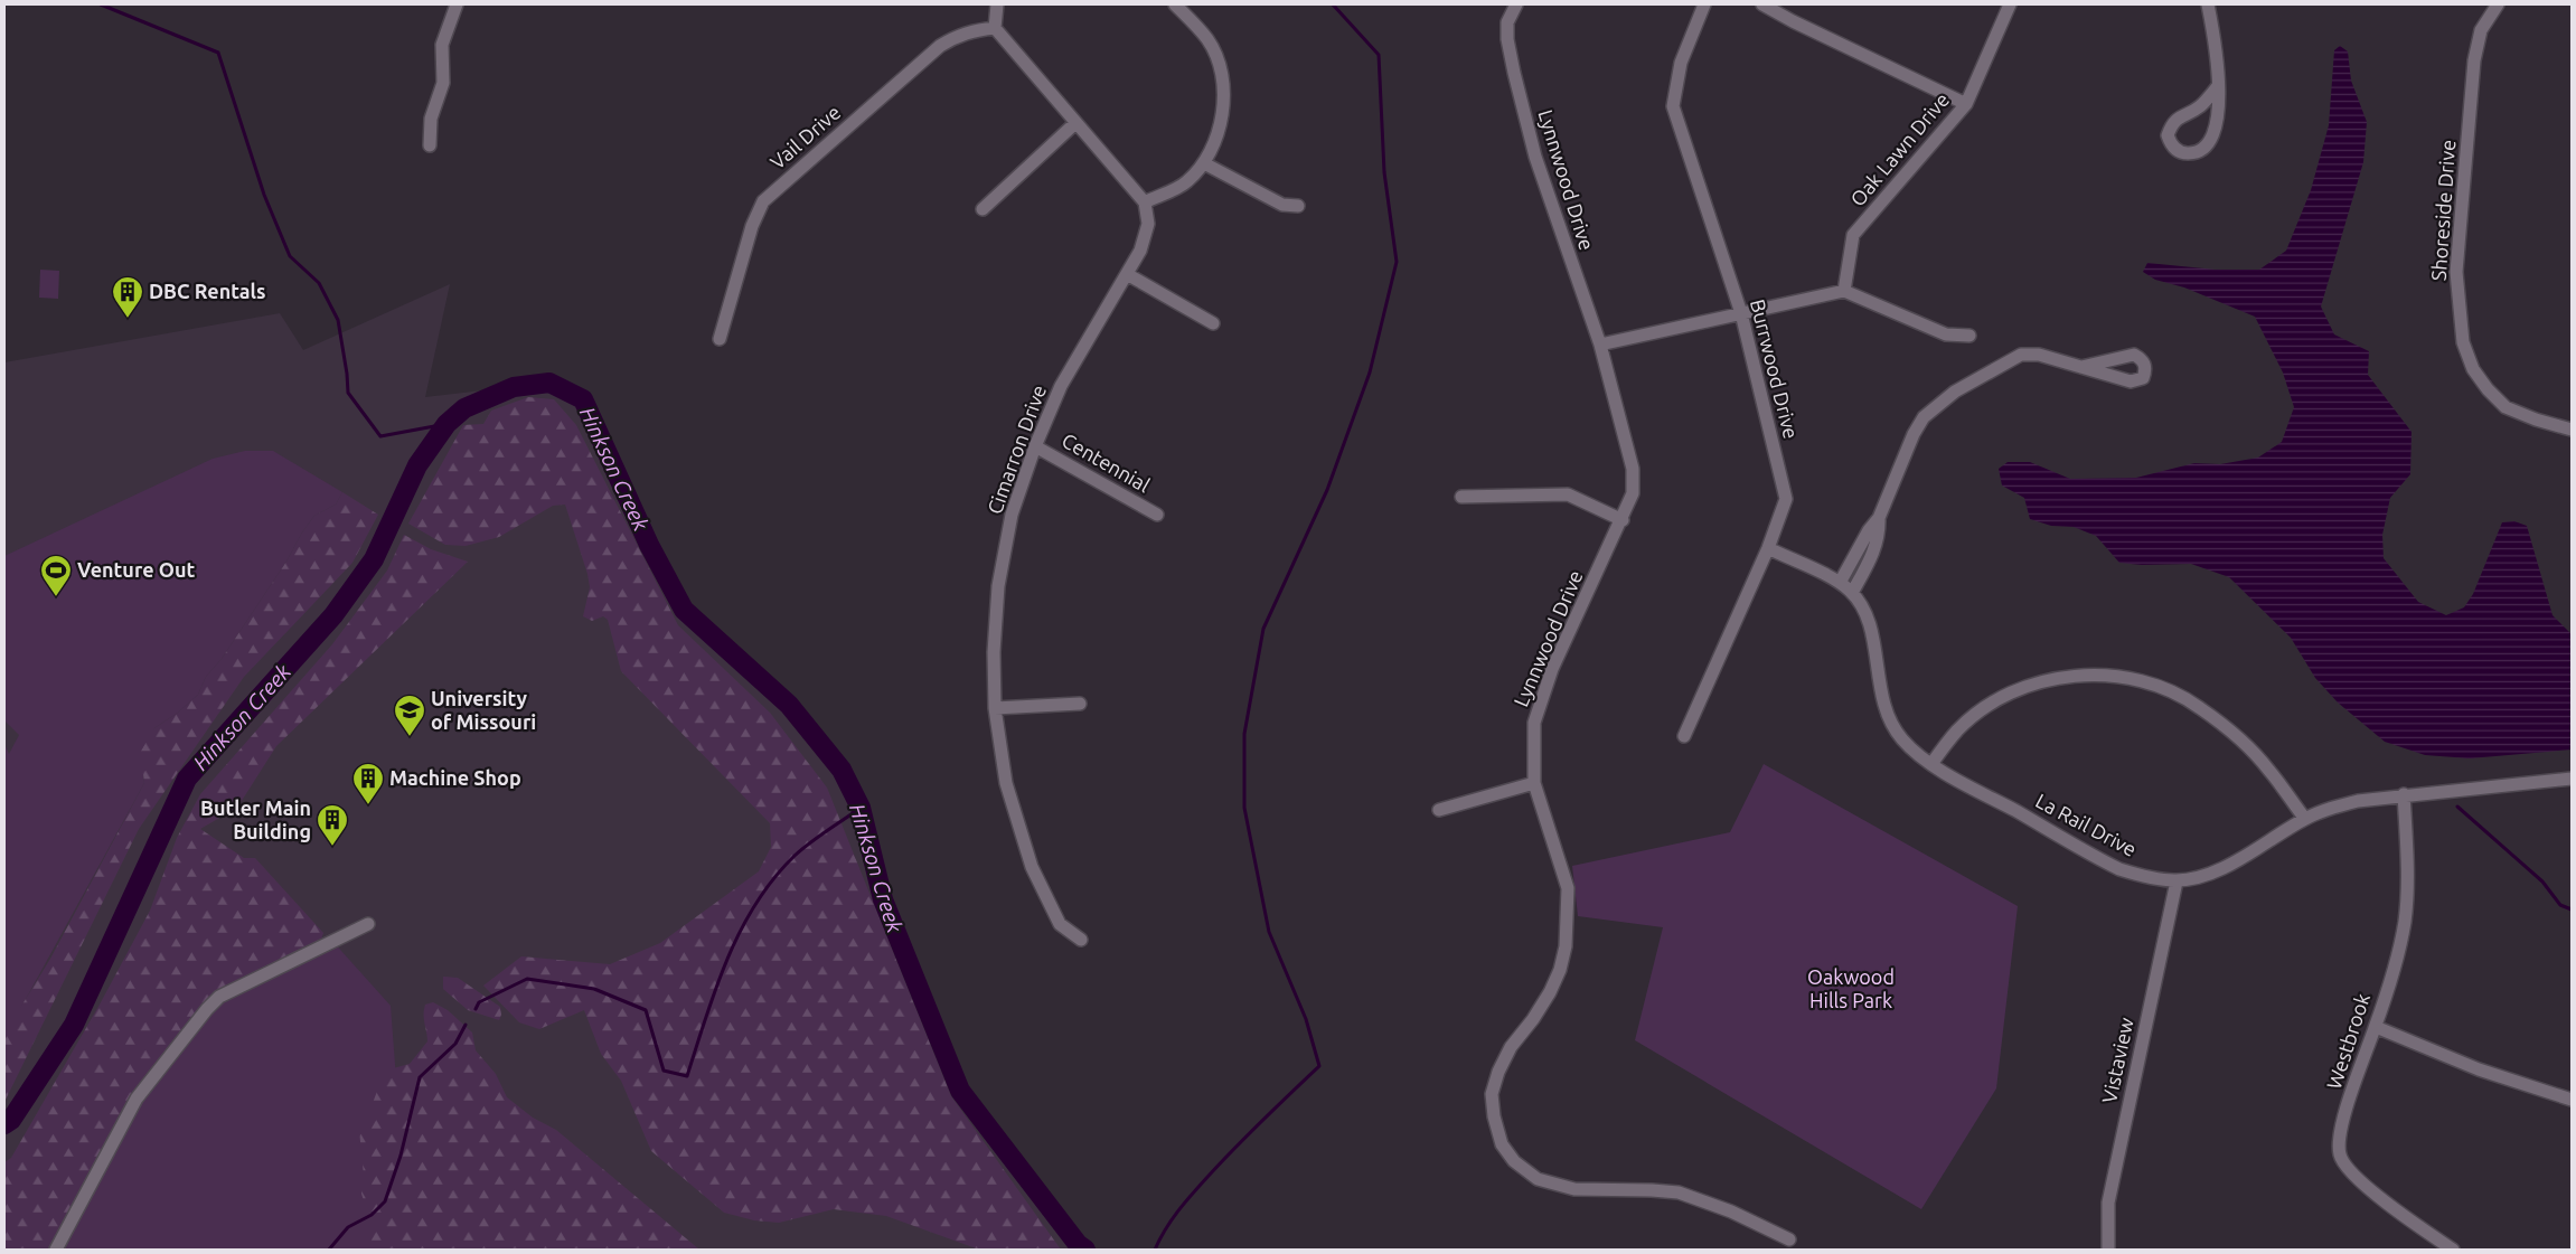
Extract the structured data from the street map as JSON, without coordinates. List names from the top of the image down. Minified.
{"streets":{"street":["Vail Drive","Oak Lawn Drive","Lynnwood Drive","Shoreside Drive","Burrwood Drive","Cimarron Drive","Centennial","La Rail Drive","Westbrook","Vistaview"]},"crossings":[["Burrwood Drive","La Rail Drive"],["Cimarron Drive","Centennial"],["La Rail Drive","Westbrook"],["La Rail Drive","Vistaview"]],"water":["Hinkson Creek"],"parks":["Oakwood Hills Park"],"places":{"building":["DBC Rentals","Machine Shop","Butler Main Building"],"sports":["Venture Out"],"school or university":["University of Missouri"]}}
